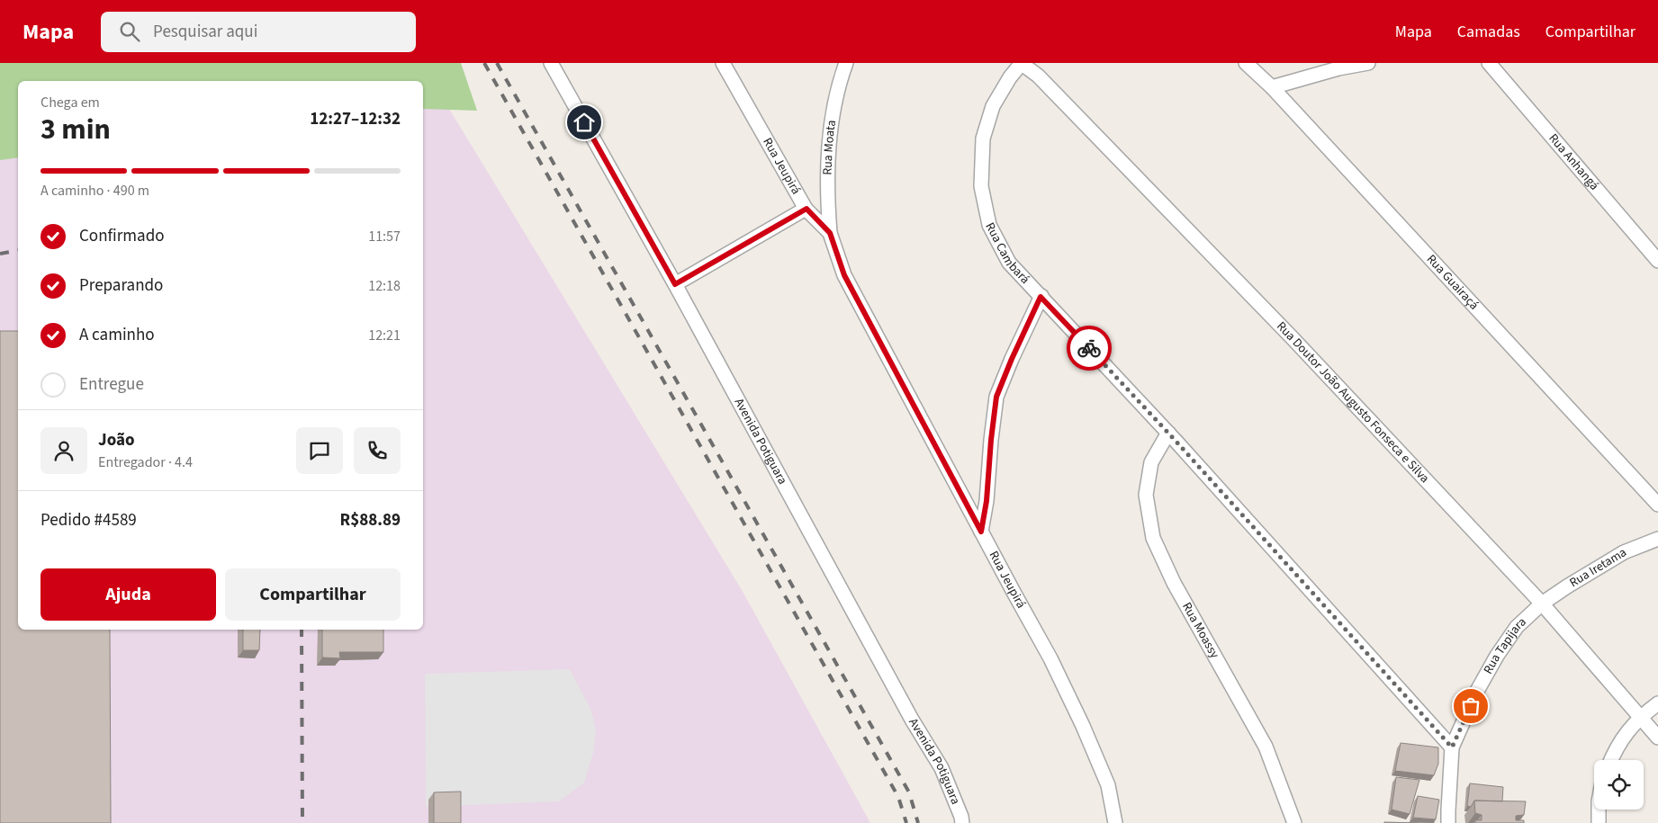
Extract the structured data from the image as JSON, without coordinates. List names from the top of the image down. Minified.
{"streets":{"street":["Rua Moata","Rua Anhangá","Rua Jeupirá","Rua Cambará","Rua Guairaçá","Rua Doutor João Augusto Fonseca e Silva","Avenida Potiguara","Rua Iretama","Rua Moassy","Rua Tapijara"]},"crossings":[["Rua Moata","Rua Jeupirá"],["Rua Cambará","Rua Doutor João Augusto Fonseca e Silva"],["Rua Cambará","Rua Moassy"],["Rua Cambará","Rua Tapijara"],["Rua Doutor João Augusto Fonseca e Silva","Rua Iretama"],["Rua Doutor João Augusto Fonseca e Silva","Rua Tapijara"],["Rua Iretama","Rua Tapijara"]],"page":{"header":"Mapa","search":"Pesquisar aqui","nav":["Mapa","Camadas","Compartilhar"],"heading":["3 min","Chega em","12:27–12:32"],"panel":["João","Entregador · 4.4","Pedido #4589","R$88.89"],"bar":"A caminho · 490 m","list":[["Confirmado","11:57"],["Preparando","12:18"],["A caminho","12:21"],"Entregue"],"buttons":["Ajuda","Compartilhar"]}}
